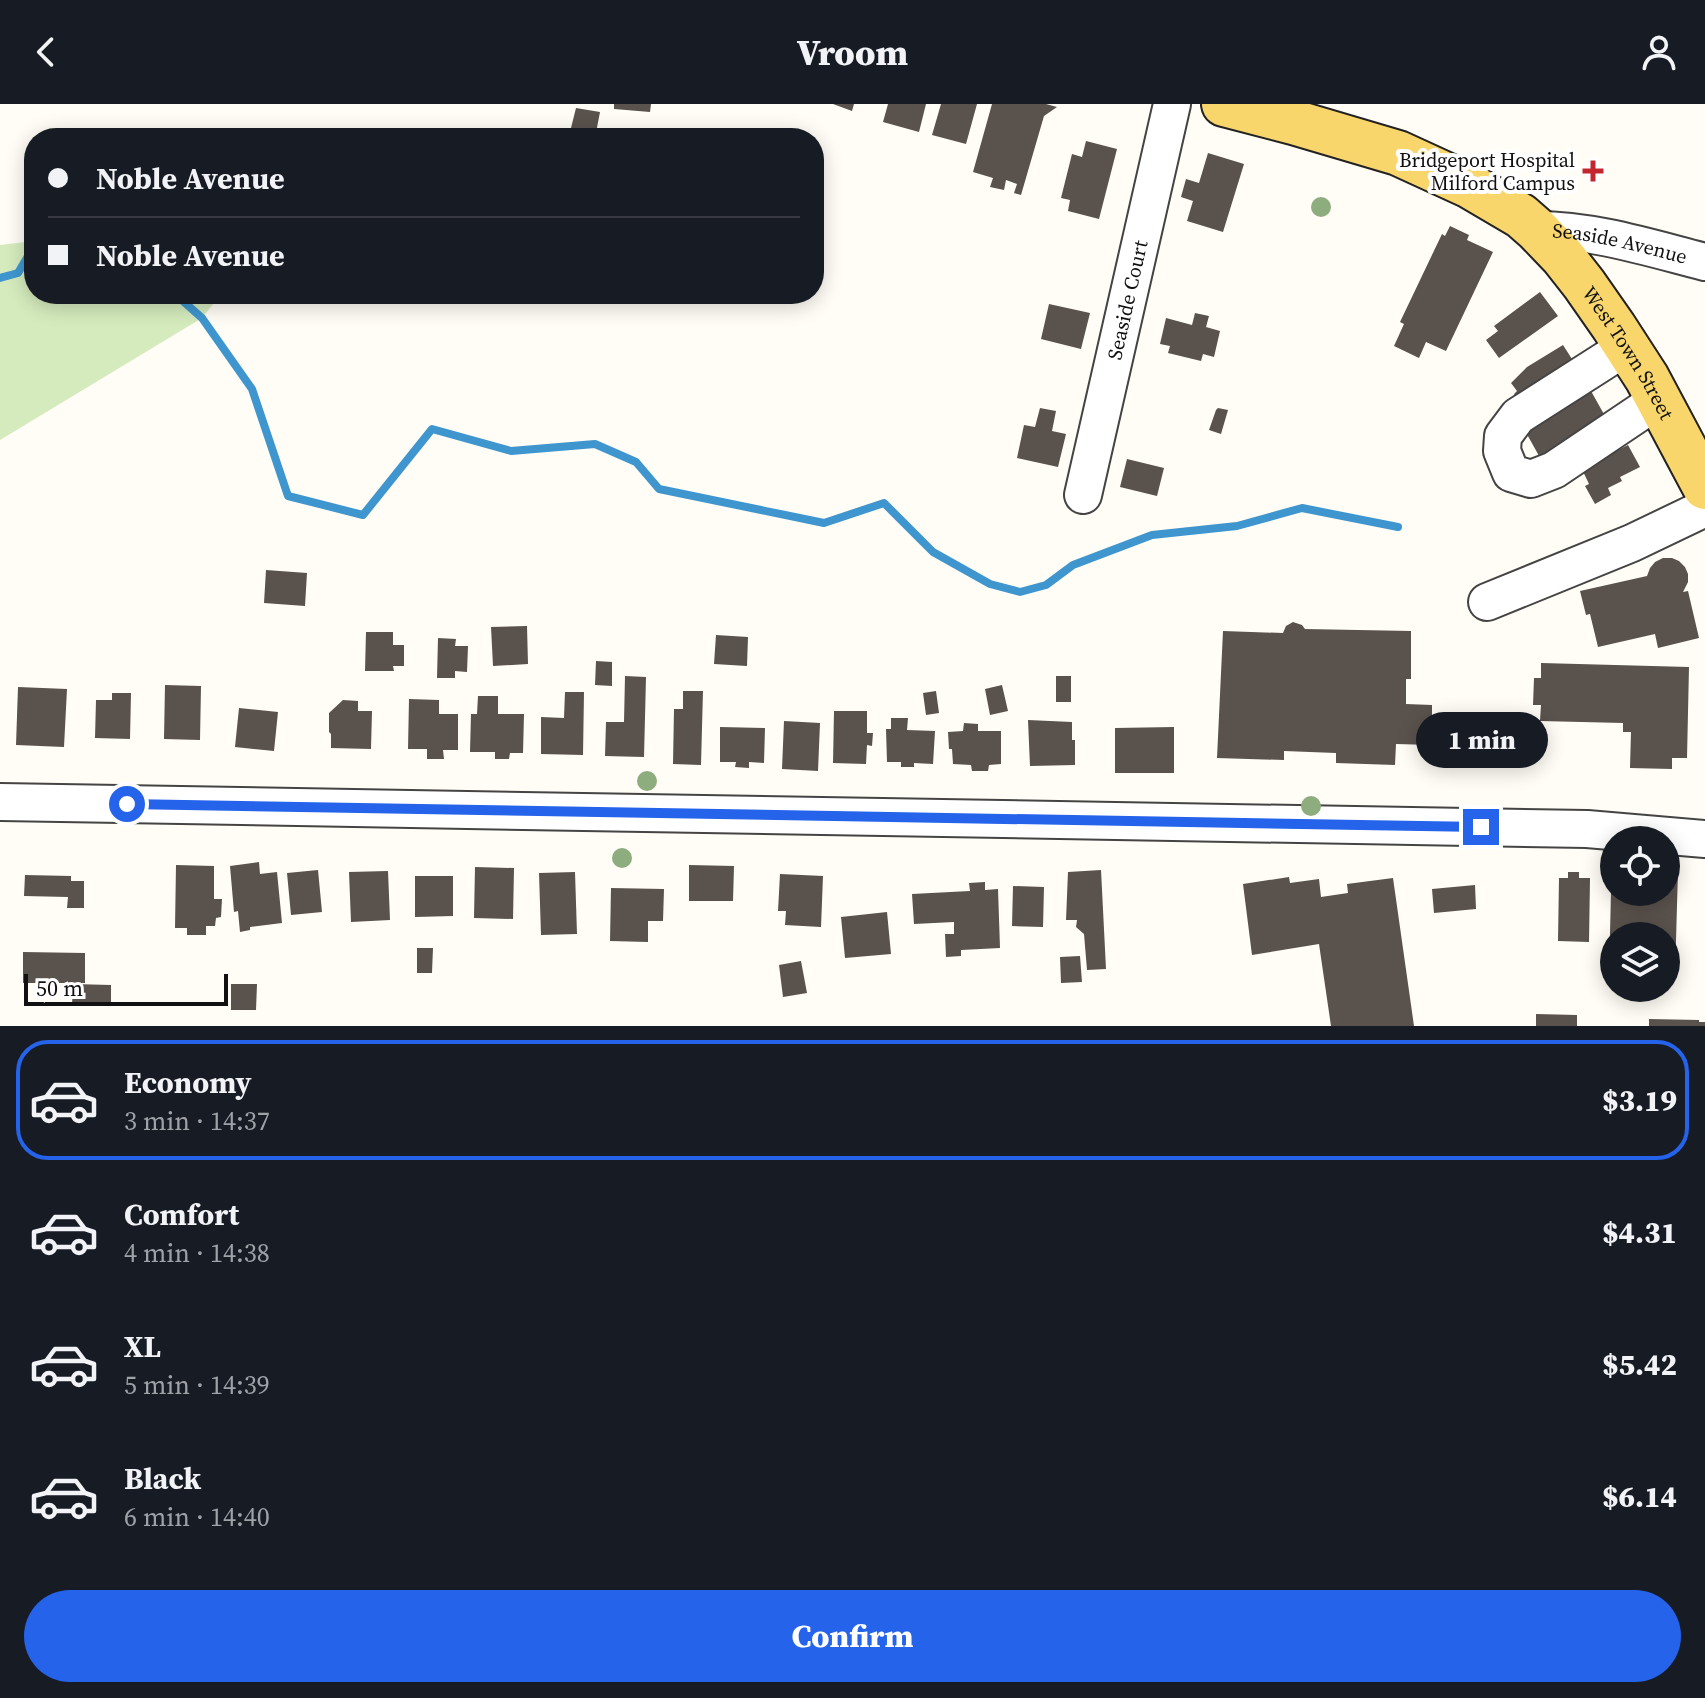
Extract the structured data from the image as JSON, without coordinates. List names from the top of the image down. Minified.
{"streets":{"main road":["Seaside Avenue","West Town Street"],"street":["Seaside Court"]},"crossings":[["Seaside Avenue","West Town Street"]],"places":{"health":["Bridgeport Hospital Milford Campus"]},"scale_bar":"50 m","page":{"header":"Vroom","banner":["Noble Avenue","Noble Avenue"],"bubble":"1 min","scale":"50 m","list":[{"name":"Economy","note":"3 min · 14:37","value":"$3.19"},{"name":"Comfort","note":"4 min · 14:38","value":"$4.31"},{"name":"XL","note":"5 min · 14:39","value":"$5.42"},{"name":"Black","note":"6 min · 14:40","value":"$6.14"}],"buttons":"Confirm"}}
